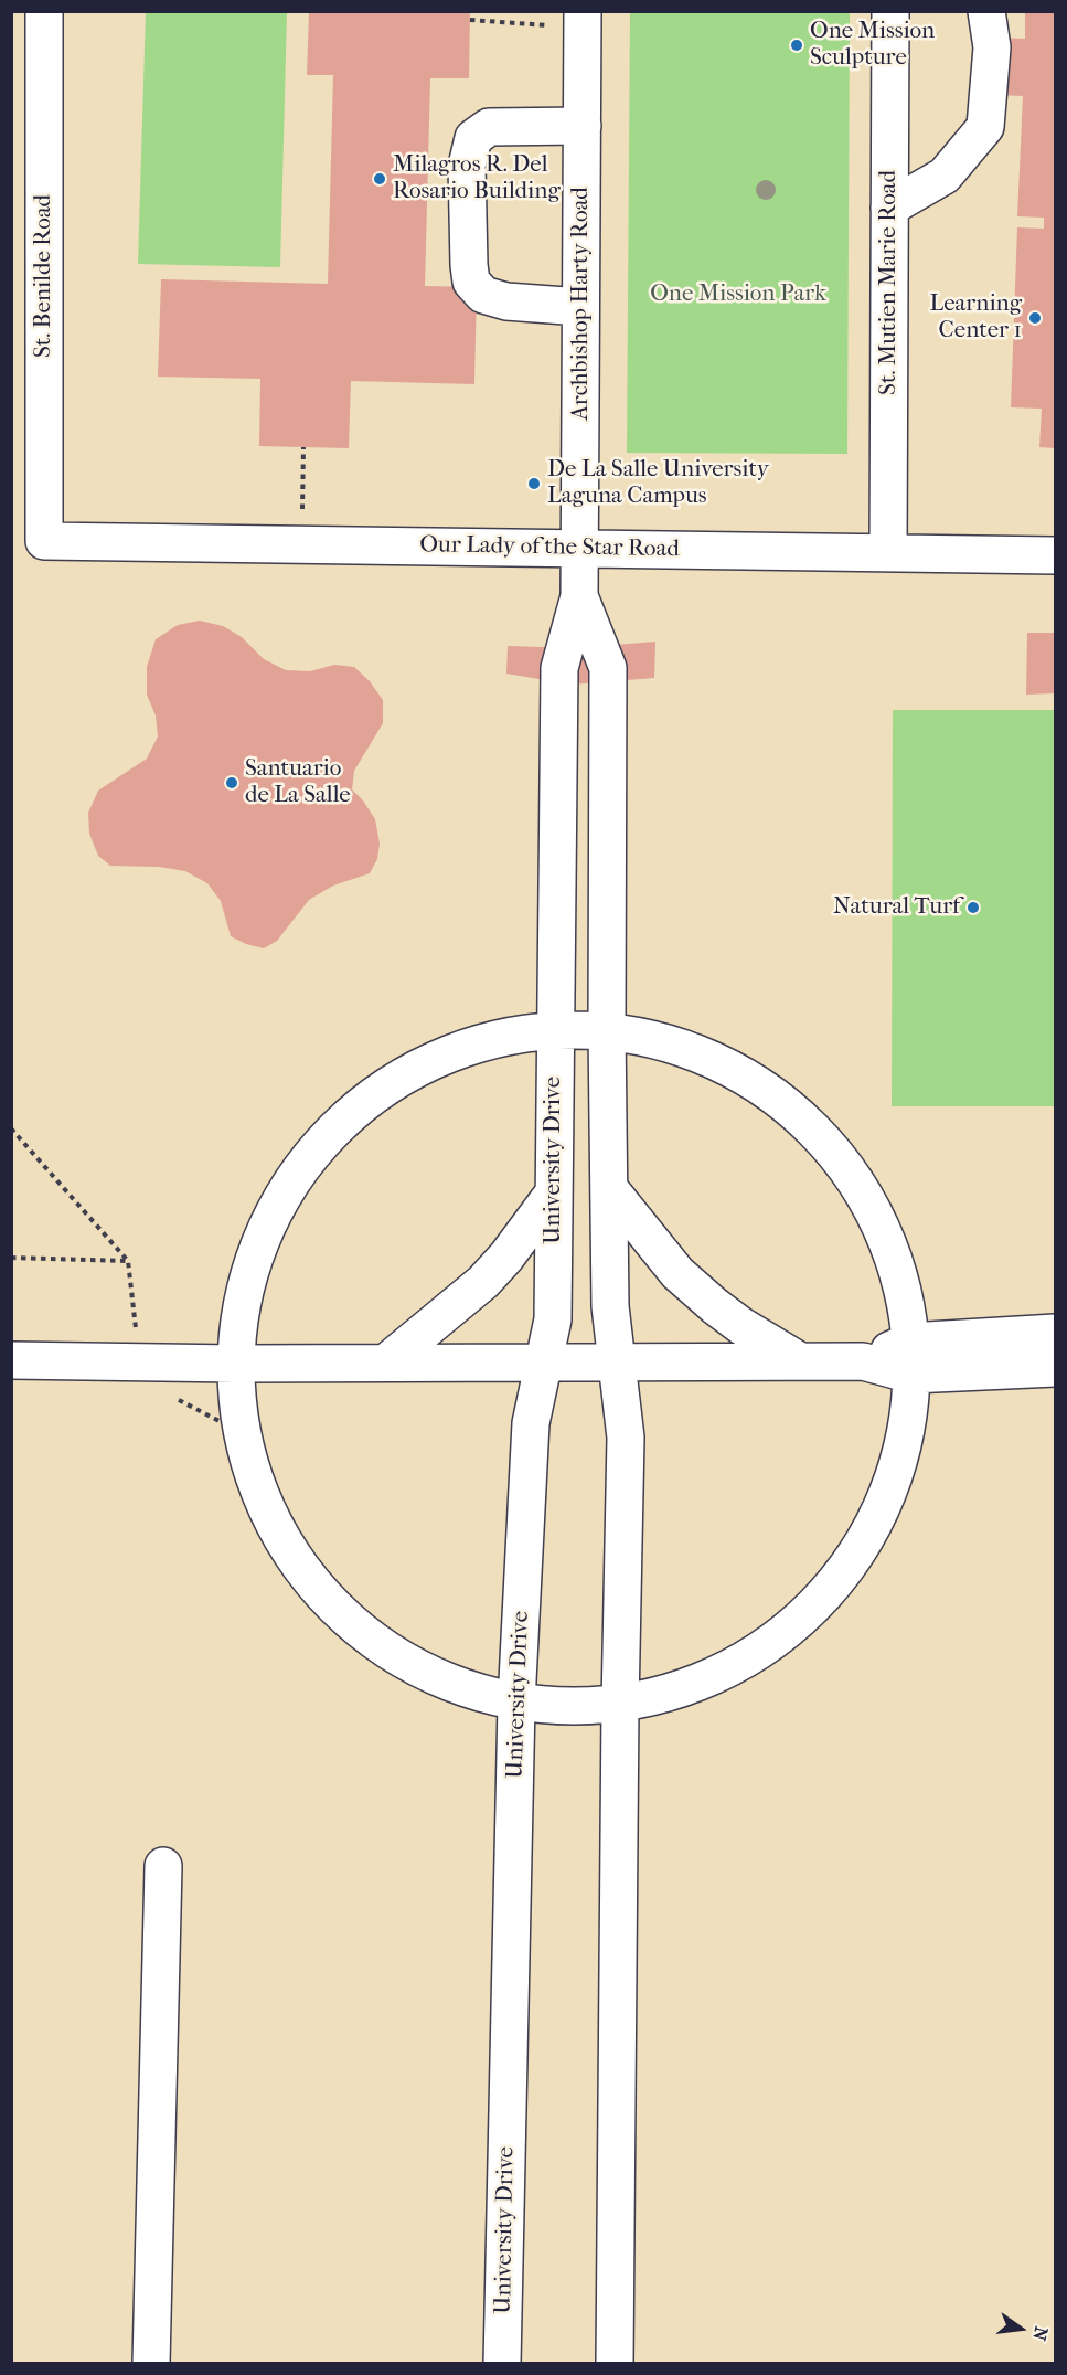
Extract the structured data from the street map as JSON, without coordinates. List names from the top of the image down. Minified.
{"streets":{"street":["St. Benilde Road","St. Mutien Marie Road","Archbishop Harty Road","Our Lady of the Star Road","University Drive"]},"crossings":[["St. Benilde Road","Our Lady of the Star Road"],["St. Mutien Marie Road","Our Lady of the Star Road"],["Archbishop Harty Road","Our Lady of the Star Road"],["Archbishop Harty Road","University Drive"]],"parks":["One Mission Park"],"places":["One Mission Sculpture","Milagros R. Del Rosario Building","Learning Center 1","De La Salle University Laguna Campus","Santuario de La Salle","Natural Turf"],"north":"right"}
